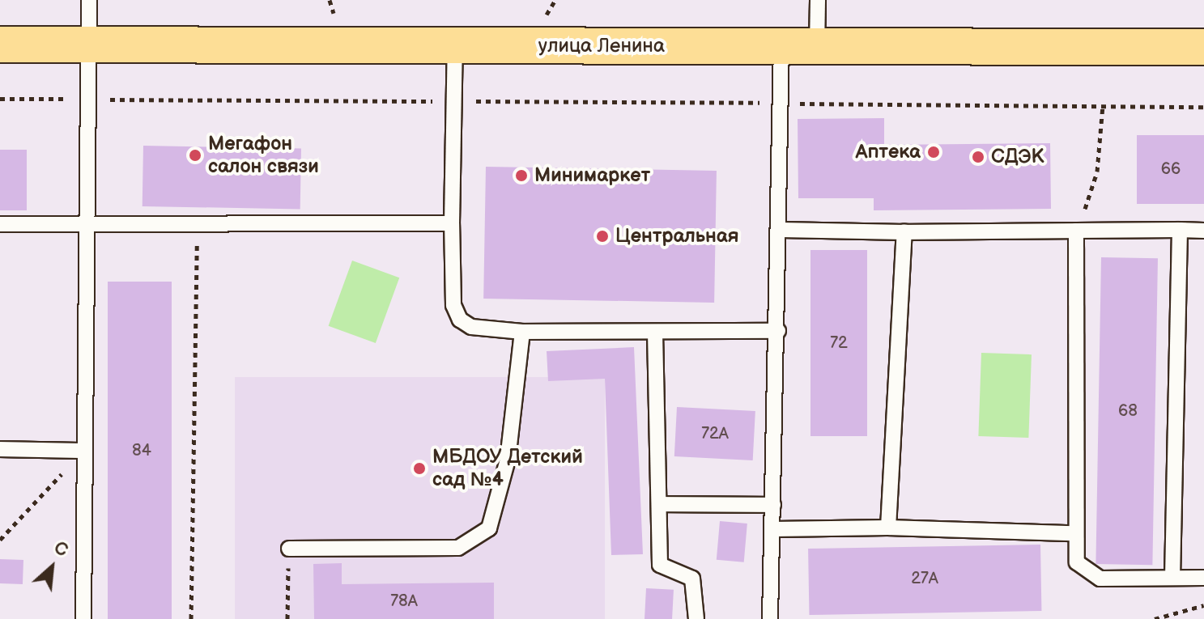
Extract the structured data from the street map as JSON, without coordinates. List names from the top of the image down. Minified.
{"streets":{"main road":["улица Ленина"]},"places":["Аптека","Мегафон салон связи","СДЭК","Минимаркет","Центральная","МБДОУ Детский сад №4"],"house_numbers":["66","72","68","72А","84","27А","78А"],"north":"top right"}
